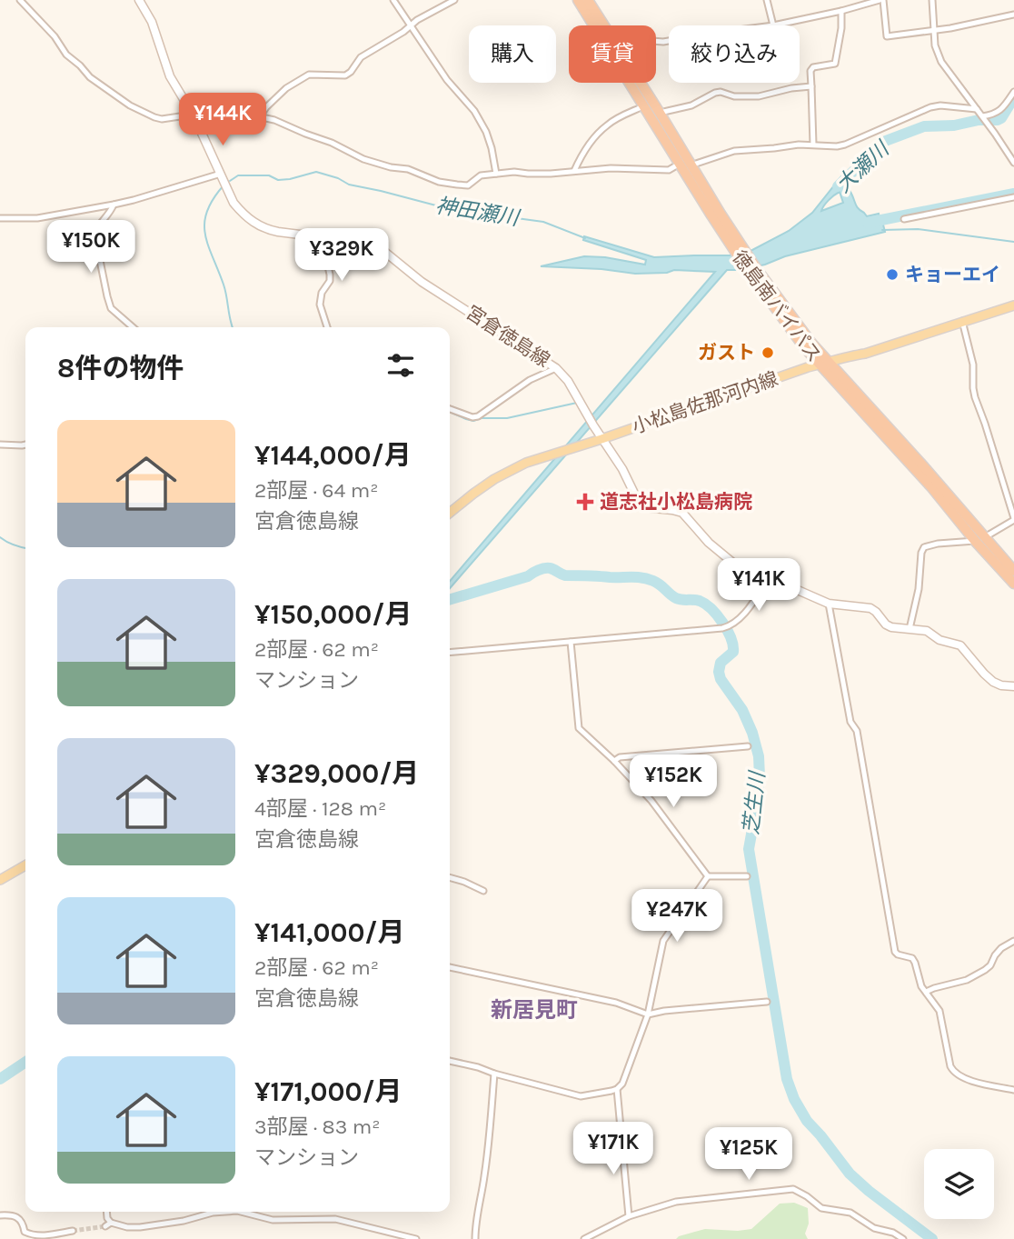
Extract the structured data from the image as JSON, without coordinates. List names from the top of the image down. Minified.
{"streets":{"highway":["徳島南バイパス"],"main road":["宮倉徳島線","小松島佐那河内線"]},"crossings":[["徳島南バイパス","小松島佐那河内線"],["宮倉徳島線","小松島佐那河内線"]],"districts":["新居見町"],"water":["大瀬川","神田瀬川","芝生川"],"places":{"other":["キョーエイ","ガスト"],"health":["道志社小松島病院"]},"page":{"chip":["購入","賃貸","絞り込み"],"price":["¥144K","¥150K","¥329K","¥141K","¥152K","¥247K","¥171K","¥125K"],"heading":"8件の物件","list":[{"name":"¥144,000/月","note":"2部屋 · 64 m² · 宮倉徳島線"},{"name":"¥150,000/月","note":"2部屋 · 62 m² · マンション"},{"name":"¥329,000/月","note":"4部屋 · 128 m² · 宮倉徳島線"},{"name":"¥141,000/月","note":"2部屋 · 62 m² · 宮倉徳島線"},{"name":"¥171,000/月","note":"3部屋 · 83 m² · マンション"}]}}
